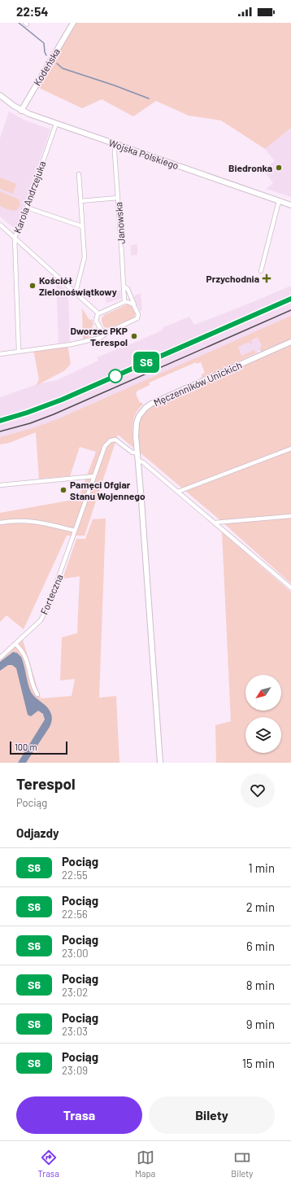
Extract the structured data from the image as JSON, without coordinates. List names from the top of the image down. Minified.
{"streets":{"main road":["Kodeńska","Wojska Polskiego","Męczenników Unickich"],"street":["Karola Andrzejuka","Janowska","Forteczna"]},"crossings":[["Kodeńska","Wojska Polskiego"],["Wojska Polskiego","Karola Andrzejuka"],["Wojska Polskiego","Janowska"],["Męczenników Unickich","Forteczna"]],"places":{"other":["Biedronka","Kościół Zielonoświątkowy","Dworzec PKP Terespol","Pamęci Ofgiar Stanu Wojennego"],"health":["Przychodnia"]},"scale_bar":"100 m","north":"bottom left","page":{"status":"22:54","on_map":"S6","scale":"100 m","heading":[["Terespol","Pociąg"],"Odjazdy"],"list":[{"mark":"S6","name":"Pociąg","note":"22:55","value":"1 min"},{"mark":"S6","name":"Pociąg","note":"22:56","value":"2 min"},{"mark":"S6","name":"Pociąg","note":"23:00","value":"6 min"},{"mark":"S6","name":"Pociąg","note":"23:02","value":"8 min"},{"mark":"S6","name":"Pociąg","note":"23:03","value":"9 min"},{"mark":"S6","name":"Pociąg","note":"23:09","value":"15 min"}],"buttons":["Trasa","Bilety"],"tabs":["Trasa","Mapa","Bilety"]}}
